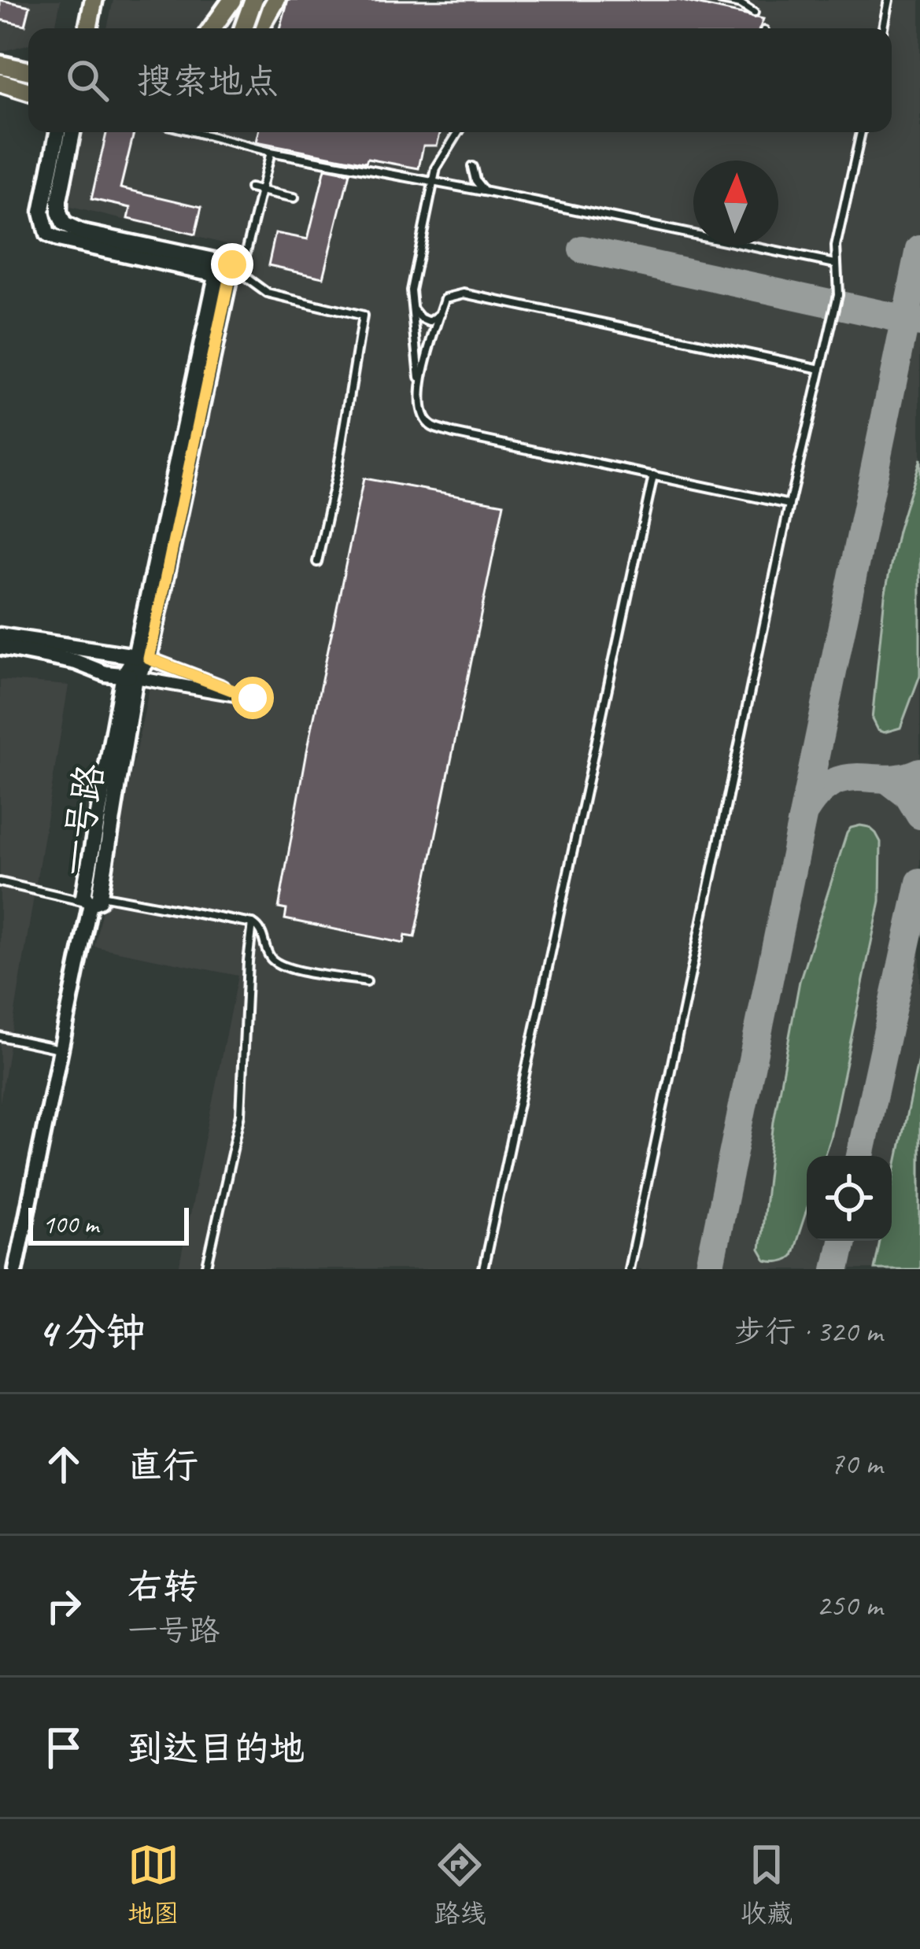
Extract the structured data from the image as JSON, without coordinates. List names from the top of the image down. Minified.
{"streets":{"main road":["一号路"]},"scale_bar":"100 m","north":"top","page":{"search":"搜索地点","scale":"100 m","heading":["4 分钟","步行 · 320 m"],"list":[["直行","70 m"],["右转","一号路","250 m"],"到达目的地"],"nav":["地图","路线","收藏"]}}
